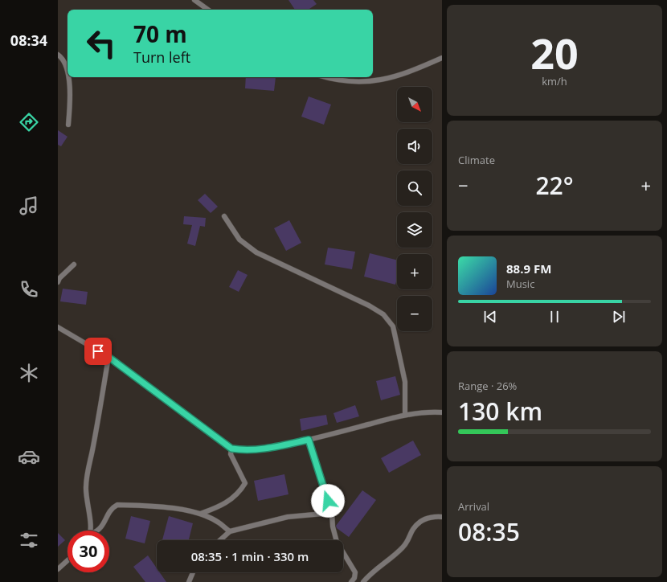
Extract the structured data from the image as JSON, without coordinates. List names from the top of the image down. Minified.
{"north":"bottom right","page":{"tabs":"08:34","tile":[["20","km/h"],"Climate",["Range · 26%","130 km"],["Arrival","08:35"]],"turn":["70 m","Turn left"],"map_buttons":["+","−"],"heat":["−","22°","+"],"song":["88.9 FM","Music"],"limit":"30","trip":"08:35 · 1 min · 330 m"}}
